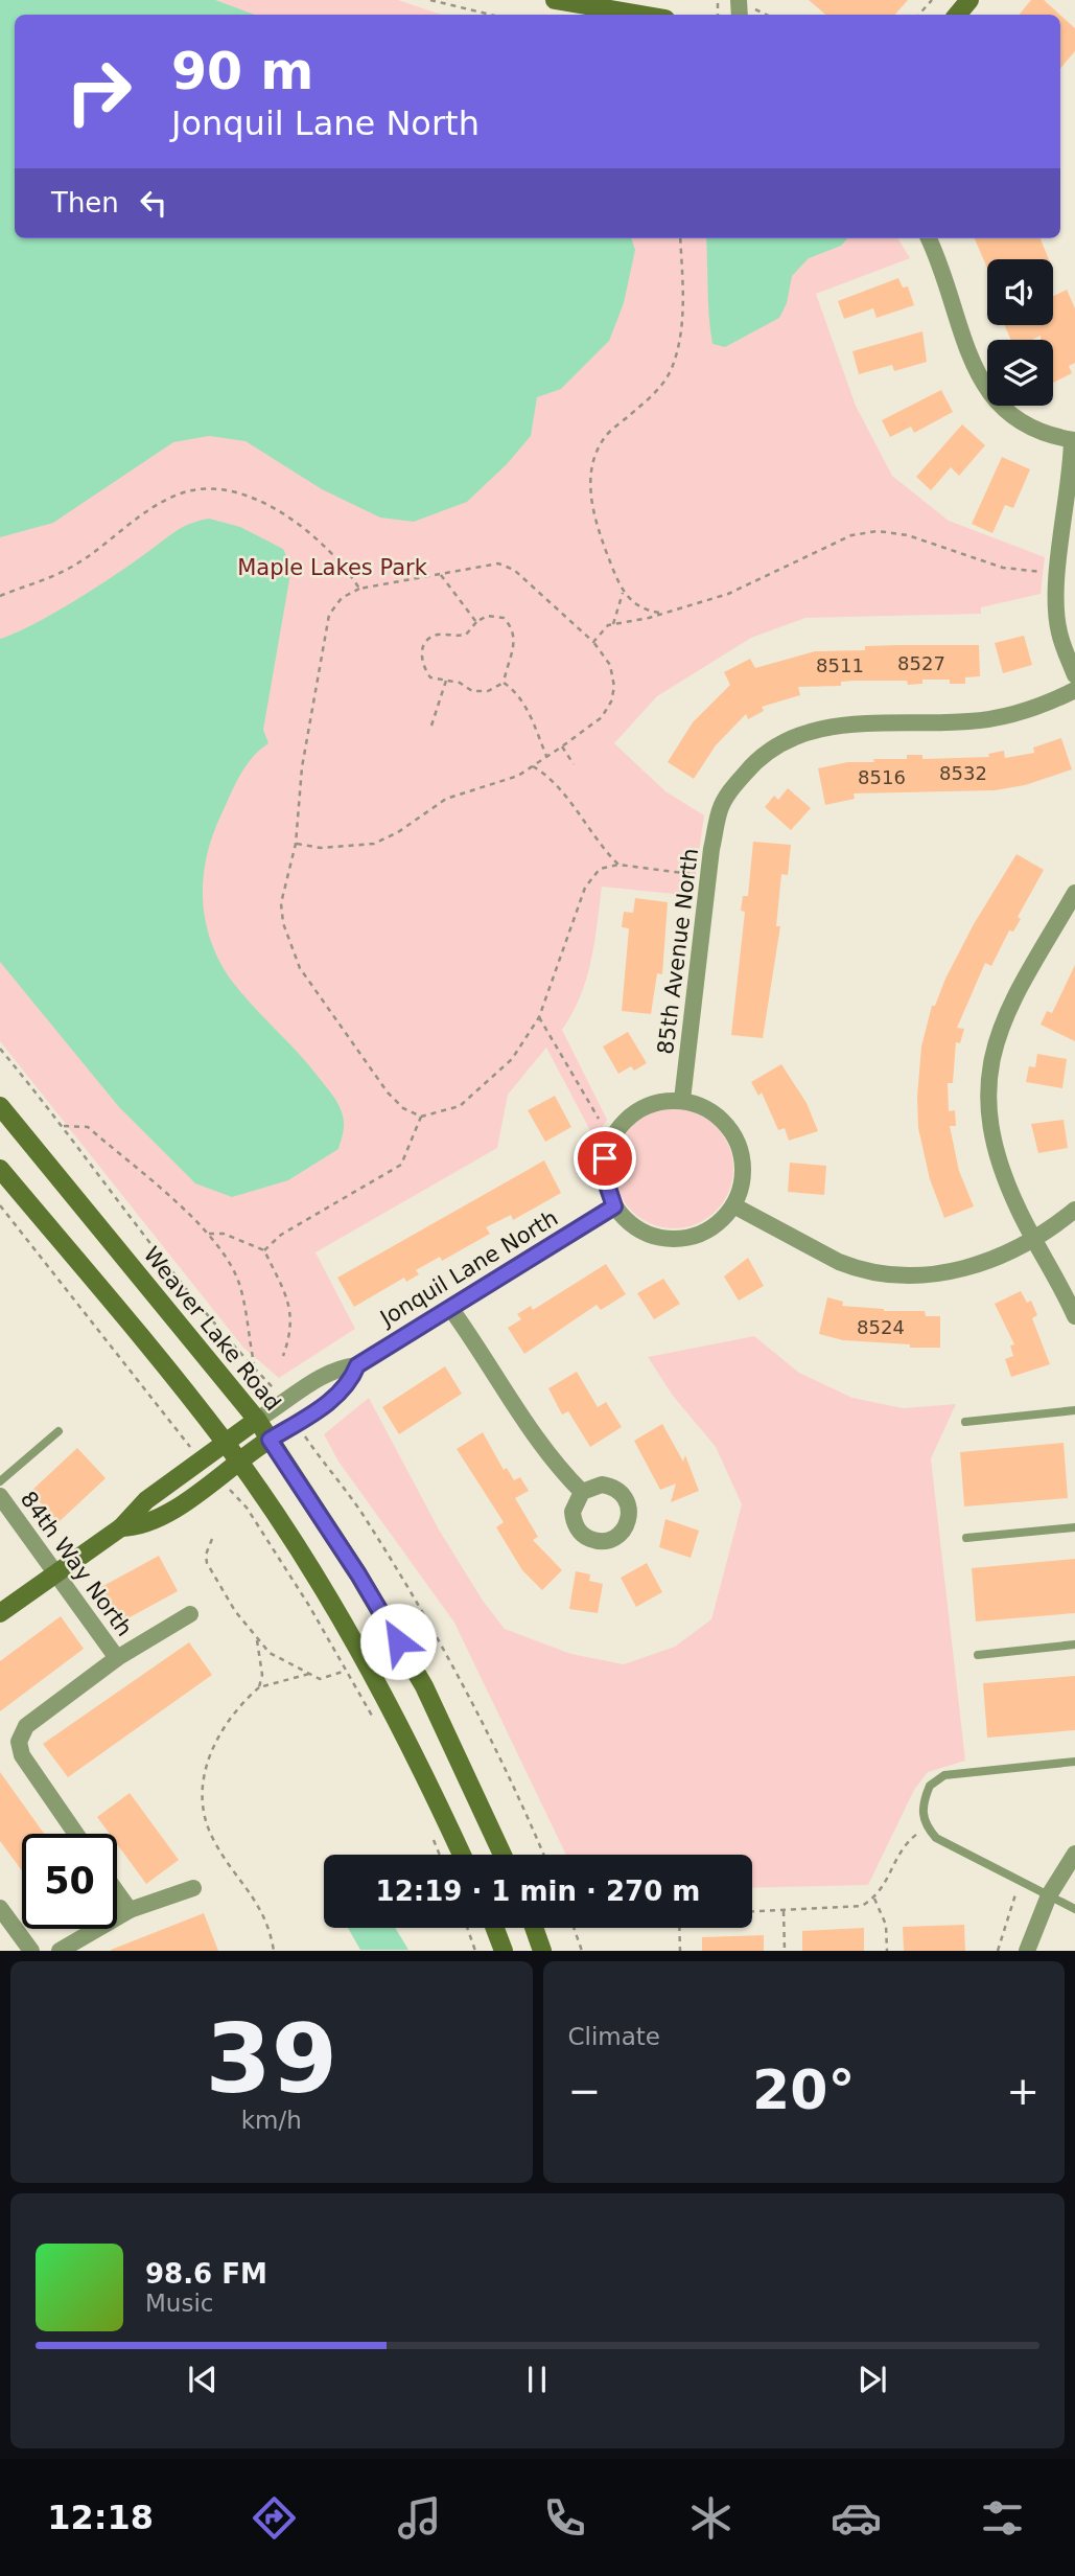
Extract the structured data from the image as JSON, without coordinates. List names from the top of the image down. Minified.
{"streets":{"main road":["Jonquil Lane North","Weaver Lake Road"],"street":["85th Avenue North","84th Way North"]},"crossings":[["85th Avenue North","Jonquil Lane North"],["Jonquil Lane North","Weaver Lake Road"],["Jonquil Lane North","84th Way North"]],"parks":["Maple Lakes Park"],"house_numbers":["8527","8511","8532","8516","8524"],"page":{"turn":["90 m","Jonquil Lane North"],"then":"Then","limit":"50","trip":"12:19 · 1 min · 270 m","tile":[["39","km/h"],"Climate"],"heat":["−","20°","+"],"song":["98.6 FM","Music"],"tabs":"12:18"}}
